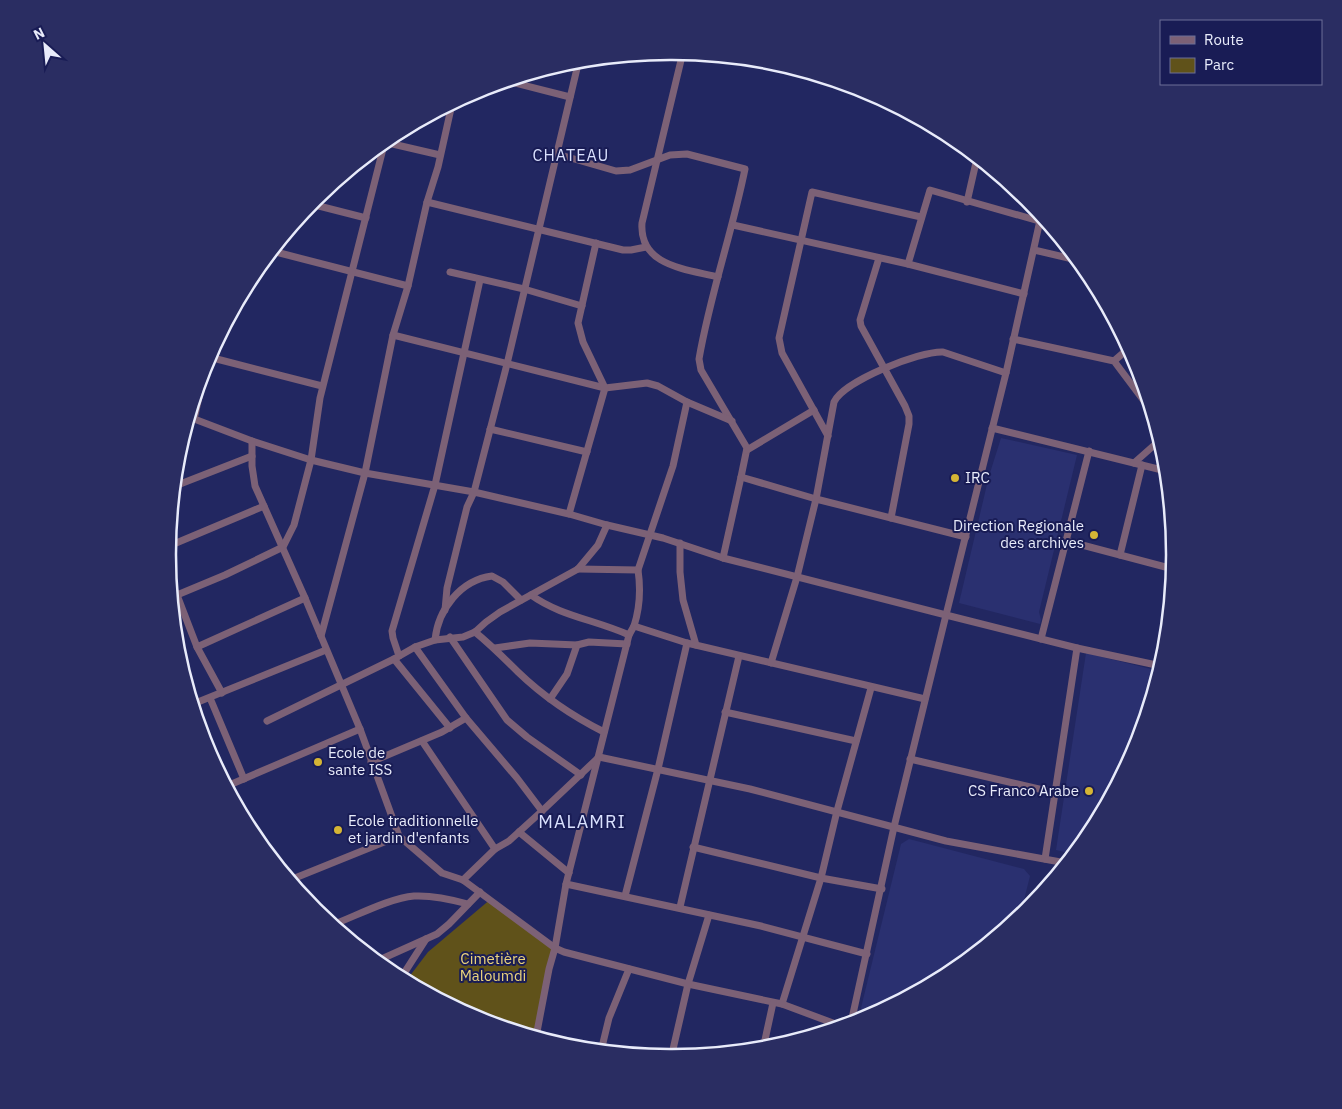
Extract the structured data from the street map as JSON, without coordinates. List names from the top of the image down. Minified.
{"districts":["CHATEAU","MALAMRI"],"parks":["Cimetière Maloumdi"],"places":["IRC","Direction Regionale des archives","Ecole de sante ISS","CS Franco Arabe","Ecole traditionnelle et jardin d'enfants"],"legend":["Route","Parc"],"north":"top left"}
